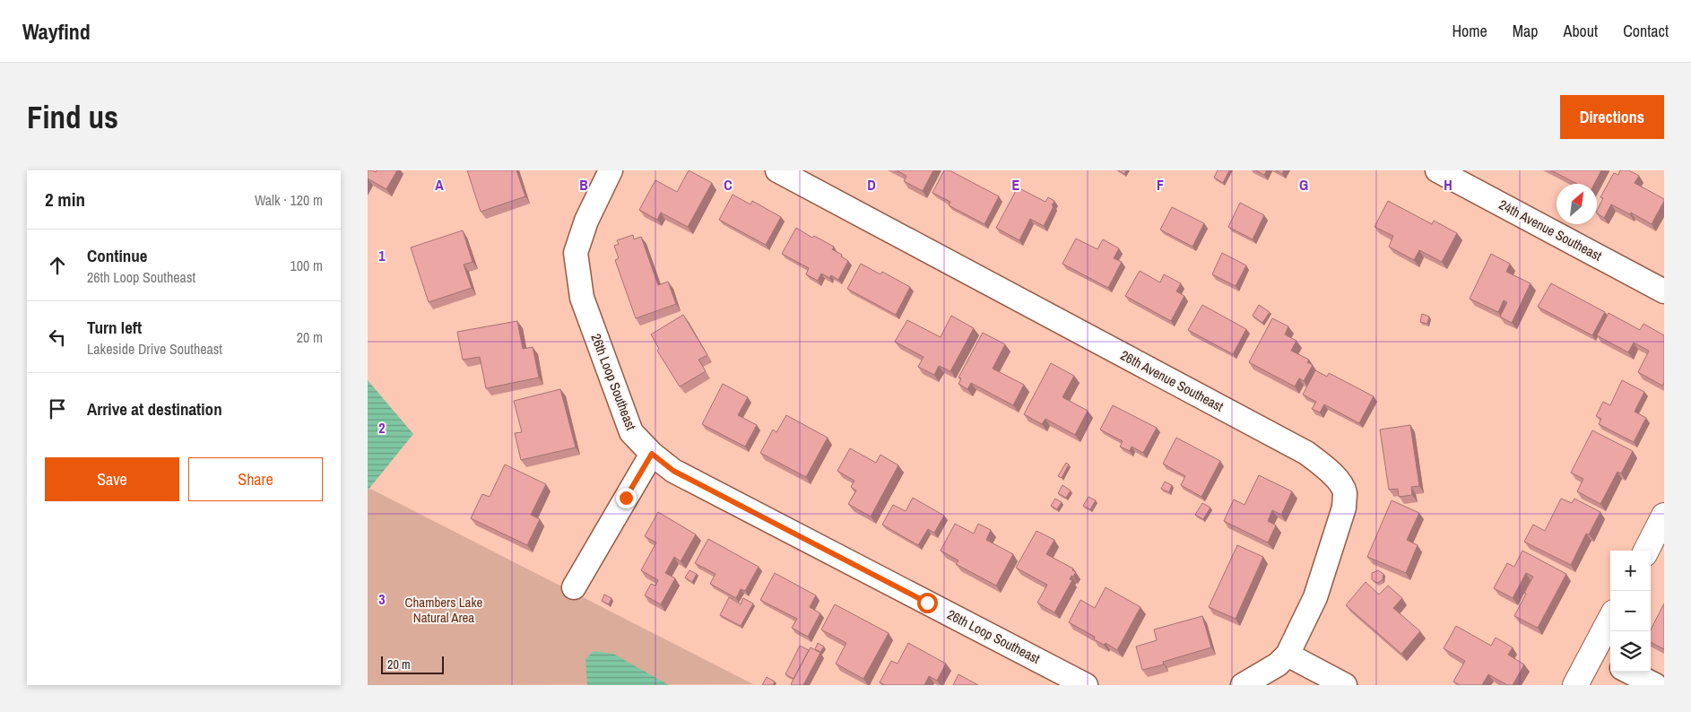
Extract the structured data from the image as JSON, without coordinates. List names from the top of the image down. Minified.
{"streets":{"street":["24th Avenue Southeast","26th Avenue Southeast","26th Loop Southeast"]},"parks":["Chambers Lake Natural Area"],"scale_bar":"20 m","north":"top right","page":{"header":"Wayfind","nav":["Home","Map","About","Contact"],"buttons":["Directions",["Save","Share"]],"title":"Find us","heading":["2 min","Walk · 120 m"],"list":[["Continue","26th Loop Southeast","100 m"],["Turn left","Lakeside Drive Southeast","20 m"],"Arrive at destination"],"map_buttons":["+","−"],"scale":"20 m"},"grid":{"columns":["A","B","C","D","E","F","G","H"],"rows":["1","2","3"]}}
